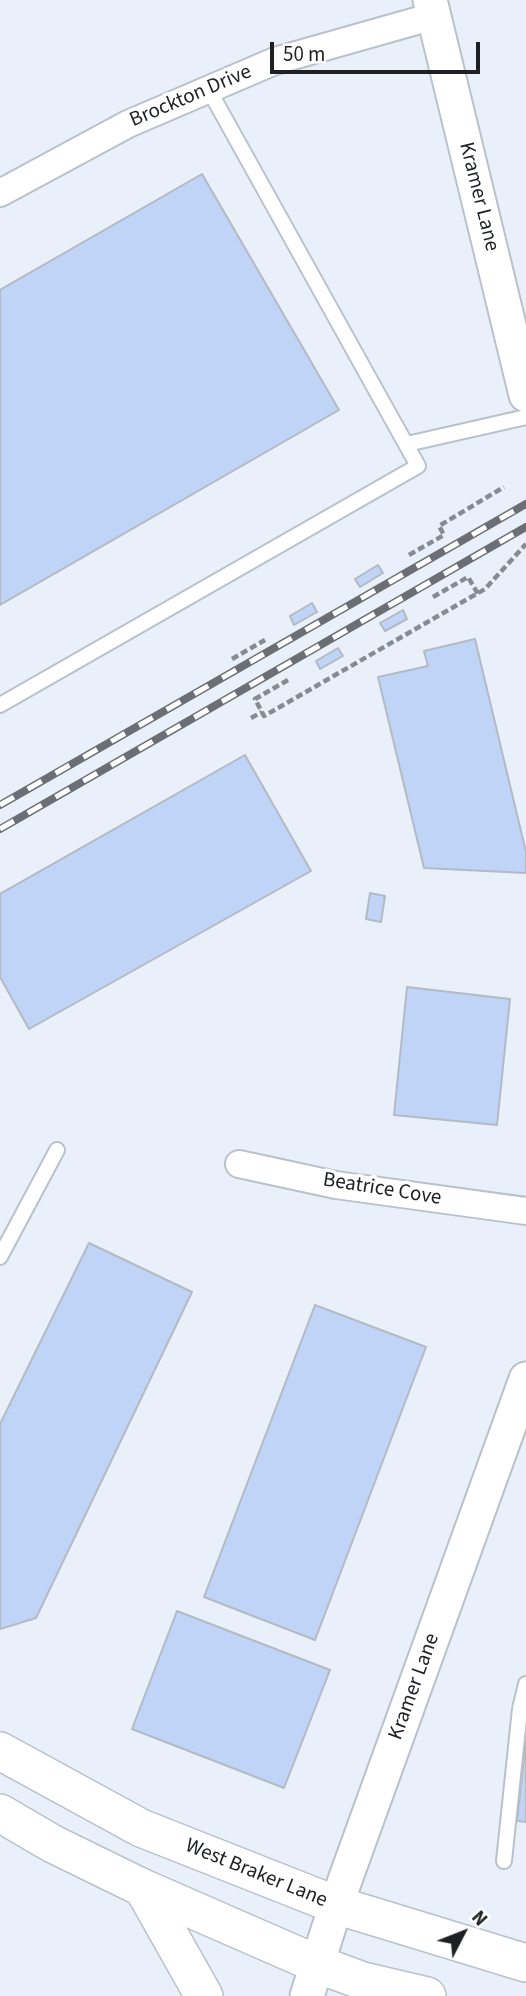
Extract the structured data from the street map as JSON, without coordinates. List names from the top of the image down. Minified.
{"streets":{"main road":["West Braker Lane"],"street":["Brockton Drive","Kramer Lane","Beatrice Cove"]},"crossings":[["Brockton Drive","Kramer Lane"],["Kramer Lane","West Braker Lane"]],"scale_bar":"50 m","north":"top right"}
